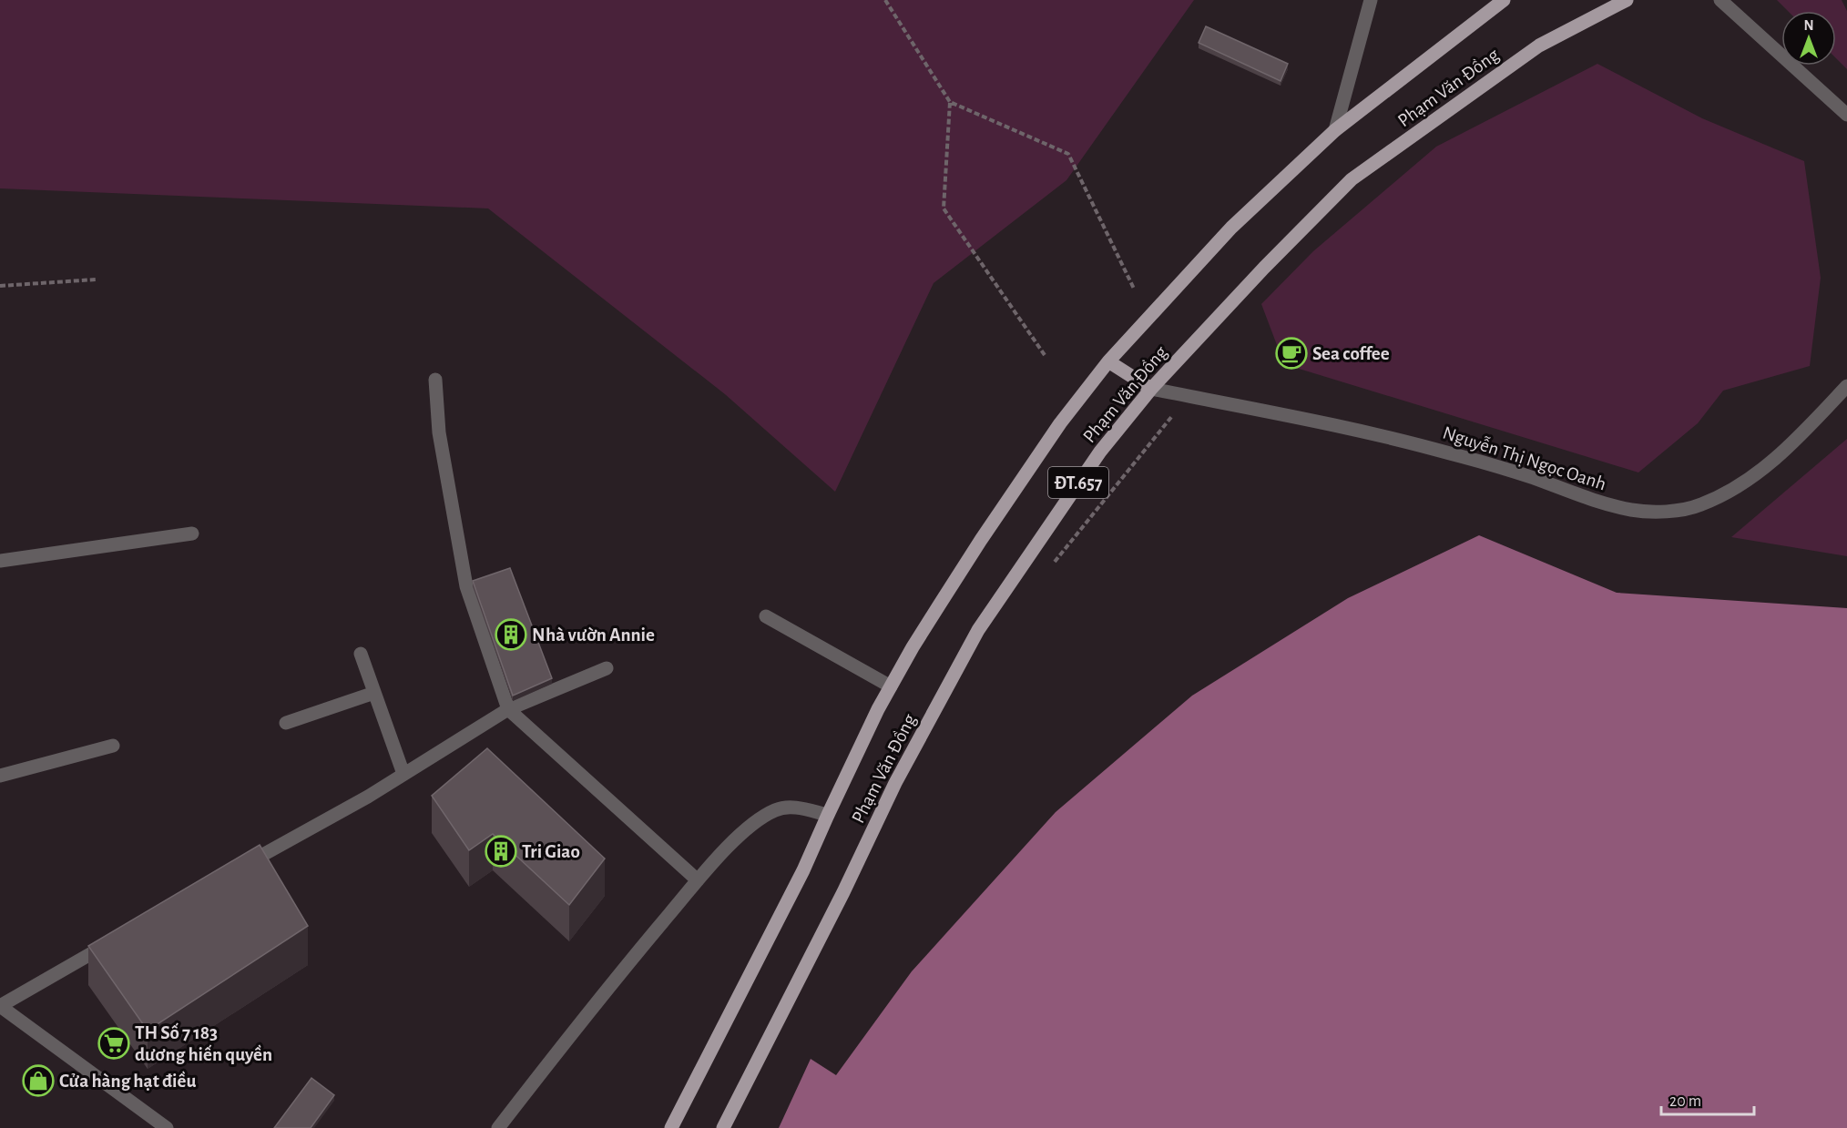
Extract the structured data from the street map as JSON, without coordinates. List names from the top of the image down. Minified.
{"streets":{"main road":["Phạm Văn Đồng","ĐT.657"],"street":["Nguyễn Thị Ngọc Oanh"]},"crossings":[["Phạm Văn Đồng","Nguyễn Thị Ngọc Oanh"]],"places":{"cafe":["Sea coffee"],"building":["Nhà vườn Annie","Tri Giao"],"supermarket":["TH Số 7 183 dương hiến quyền"],"shop":["Cửa hàng hạt điều"]},"scale_bar":"20 m","north":"top"}
